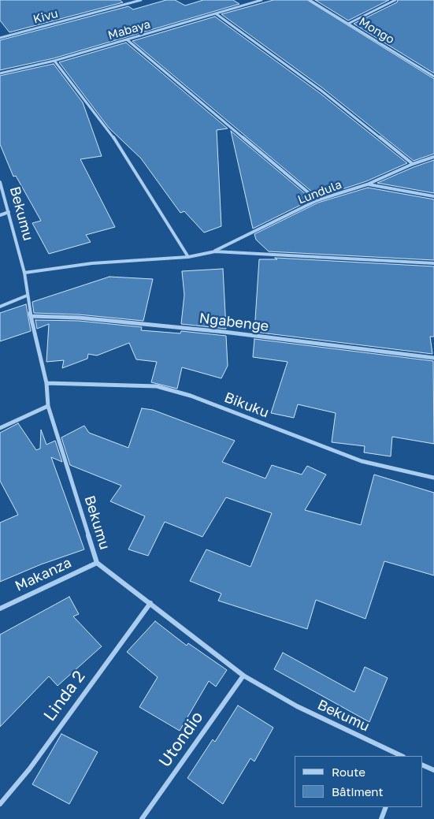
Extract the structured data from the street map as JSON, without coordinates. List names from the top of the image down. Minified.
{"streets":{"street":["Kivu","Mabaya","Mongo","Lundula","Bekumu","Ngabenge","Bikuku","Makanza","Linda 2","Utondio"]},"crossings":[["Bekumu","Ngabenge"],["Bekumu","Bikuku"],["Bekumu","Makanza"],["Bekumu","Linda 2"],["Bekumu","Utondio"]],"legend":["Route","Bâtiment"]}
